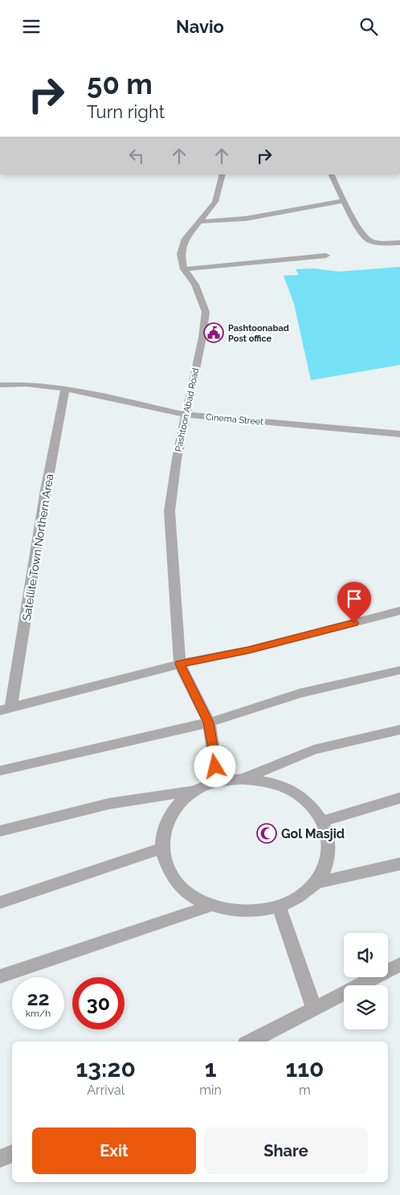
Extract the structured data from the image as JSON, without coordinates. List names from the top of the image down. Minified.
{"streets":{"street":["Pashtoon Abad Road","Cinema Street","Satellite Town Northern Area"]},"crossings":[["Pashtoon Abad Road","Cinema Street"],["Cinema Street","Satellite Town Northern Area"]],"places":{"public building":["Pashtoonabad Post office"],"mosque":["Gol Masjid"]},"page":{"header":"Navio","turn":["50 m","Turn right"],"speed":"22 km/h","limit":"30","eta":["13:20","Arrival","1","min","110","m"],"buttons":["Exit","Share"]}}
